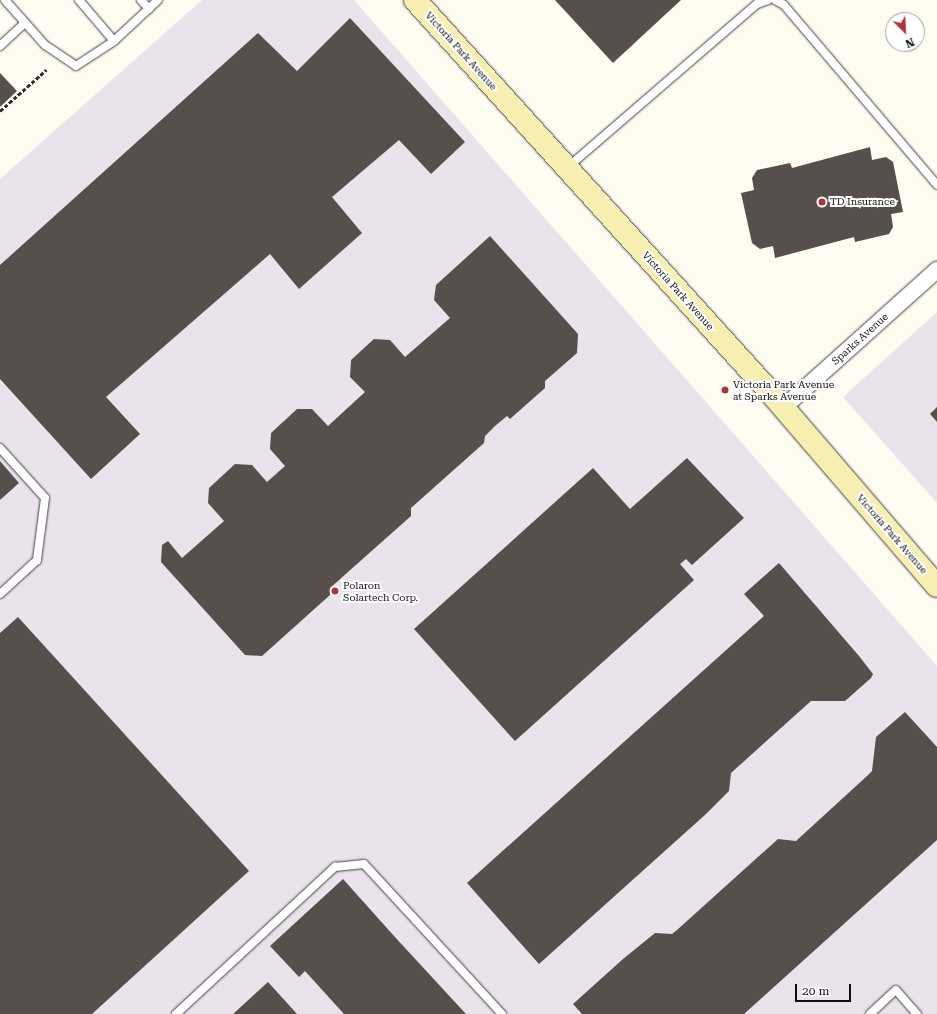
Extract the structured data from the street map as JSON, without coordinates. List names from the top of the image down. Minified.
{"streets":{"main road":["Victoria Park Avenue"],"street":["Sparks Avenue"]},"crossings":[["Victoria Park Avenue","Sparks Avenue"]],"places":["TD Insurance","Victoria Park Avenue at Sparks Avenue","Polaron Solartech Corp."],"scale_bar":"20 m","north":"bottom right"}
